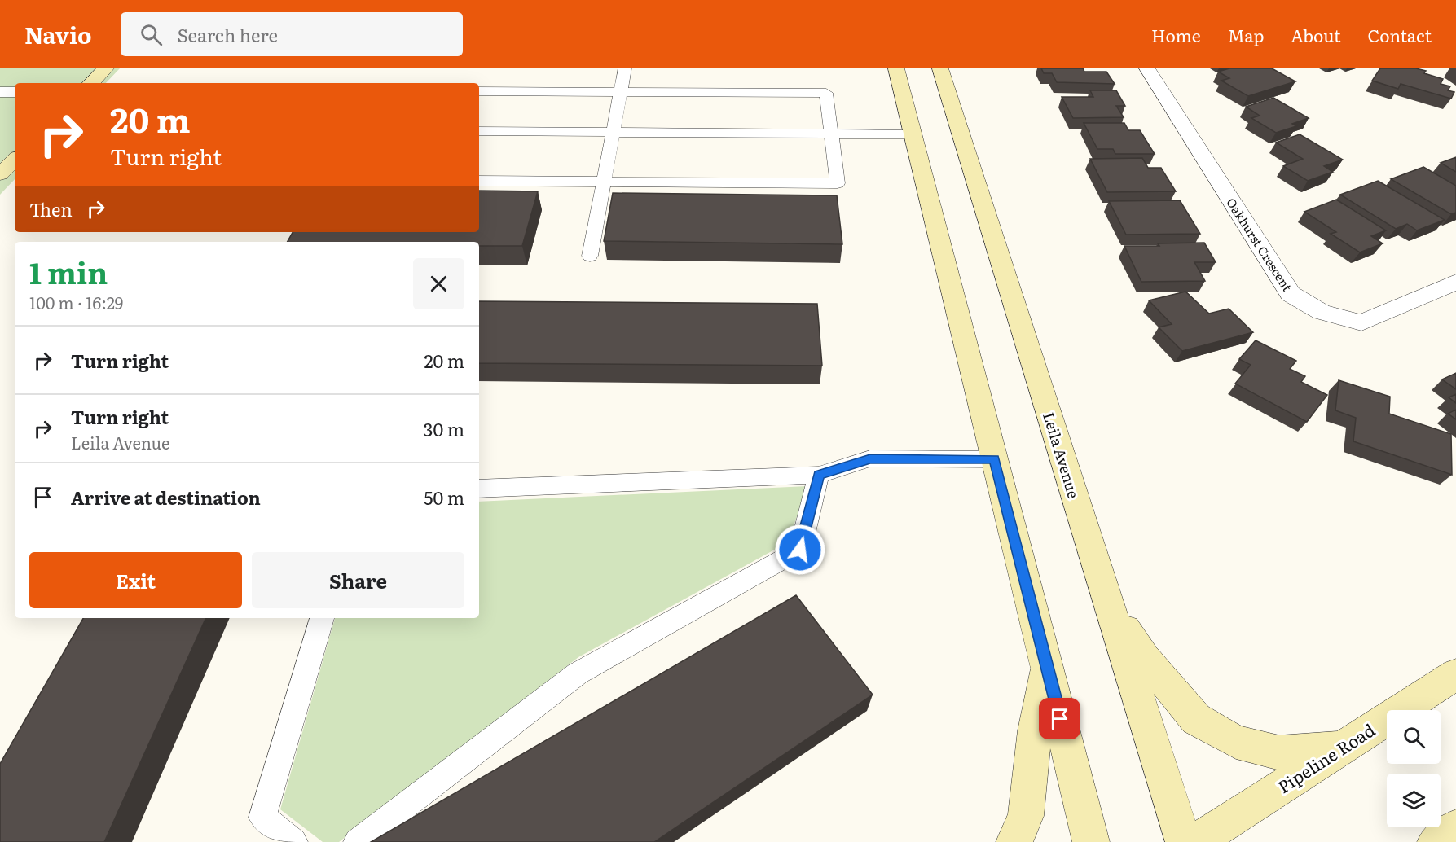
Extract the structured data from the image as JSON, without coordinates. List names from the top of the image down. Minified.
{"streets":{"street":["Oakhurst Crescent","Leila Avenue","Pipeline Road"]},"page":{"header":"Navio","search":"Search here","nav":["Home","Map","About","Contact"],"turn":["20 m","Turn right"],"then":"Then","heading":["1 min","100 m · 16:29"],"list":[{"name":"Turn right","value":"20 m"},{"name":"Turn right","note":"Leila Avenue","value":"30 m"},{"name":"Arrive at destination","value":"50 m"}],"buttons":["Exit","Share"]}}
